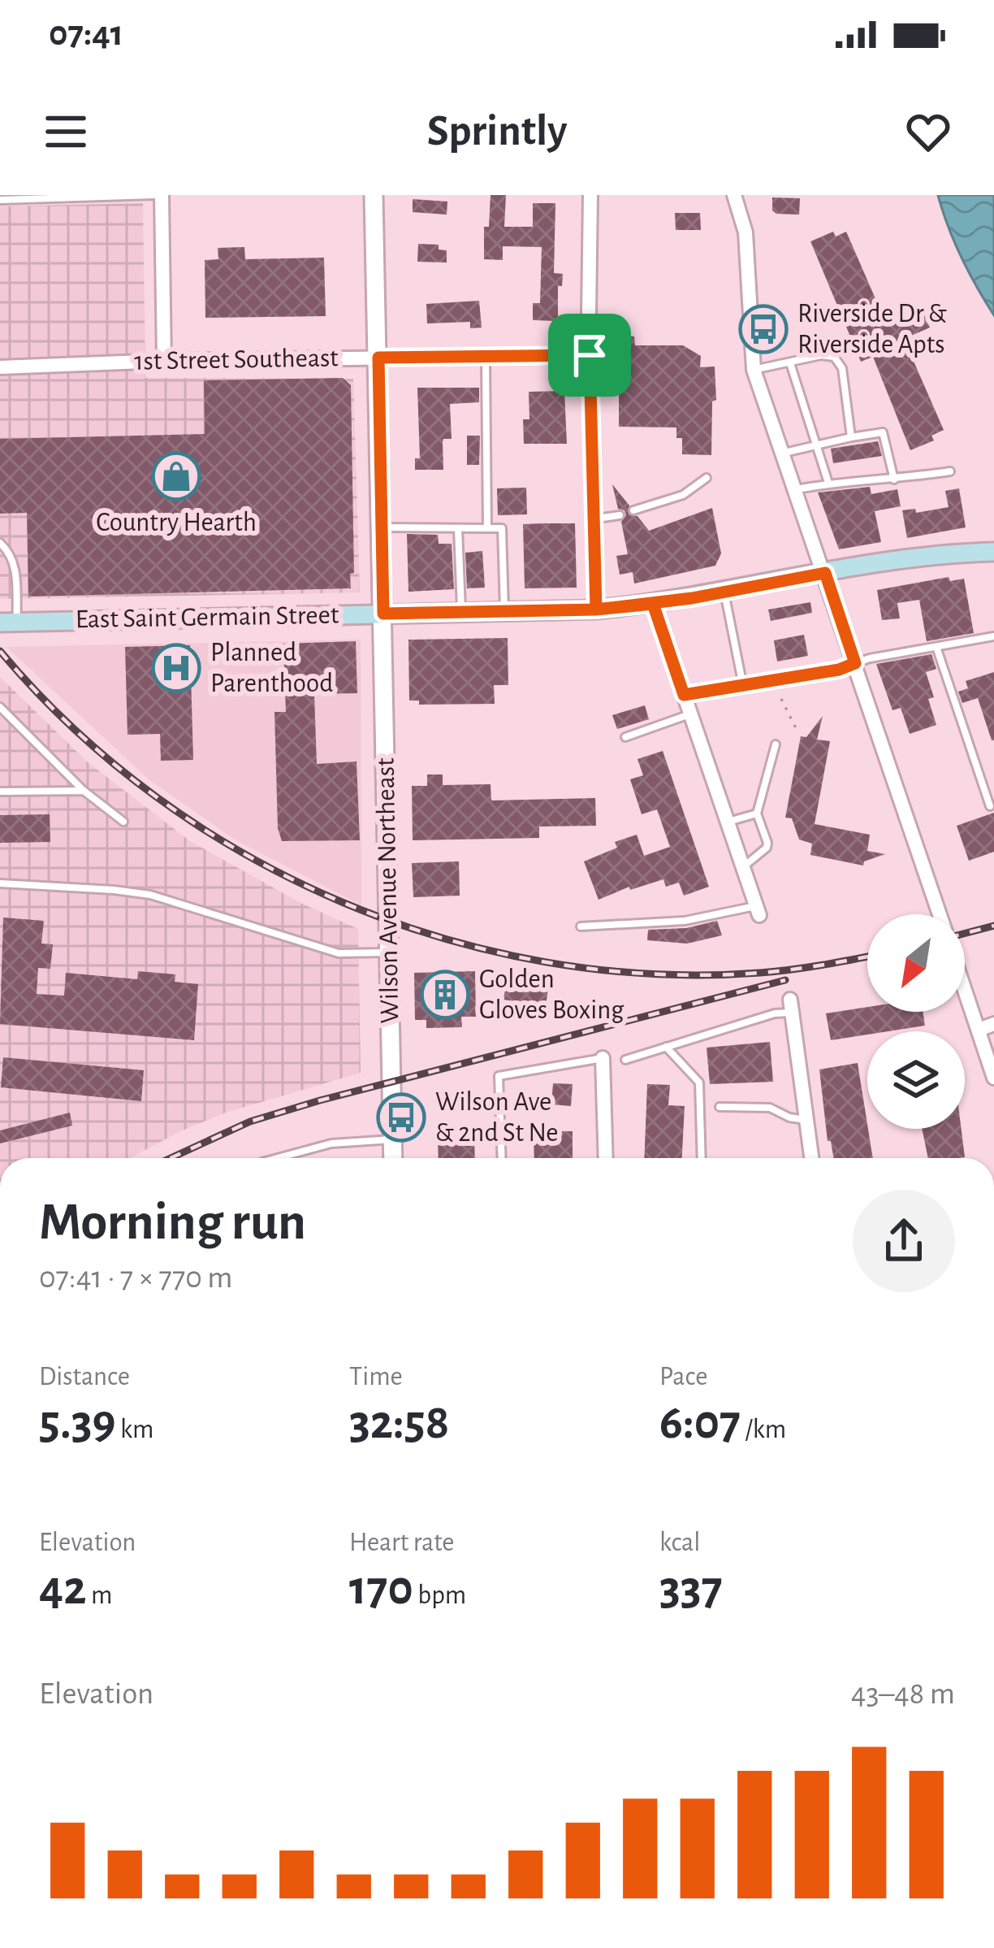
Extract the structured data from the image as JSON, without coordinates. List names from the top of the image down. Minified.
{"streets":{"main road":["East Saint Germain Street"],"street":["1st Street Southeast","Wilson Avenue Northeast"]},"crossings":[["1st Street Southeast","Wilson Avenue Northeast"],["East Saint Germain Street","Wilson Avenue Northeast"]],"places":{"bus stop":["Riverside Dr & Riverside Apts","Wilson Ave & 2nd St Ne"],"shop":["Country Hearth"],"hospital":["Planned Parenthood"],"building":["Golden Gloves Boxing"]},"north":"bottom left","page":{"status":"07:41","header":"Sprintly","heading":["Morning run","07:41 · 7 × 770 m"],"stats":[["Distance","5.39 km"],["Time","32:58"],["Pace","6:07 /km"],["Elevation","42 m"],["Heart rate","170 bpm"],["kcal","337"]],"chart":["Elevation","43–48 m"]}}
